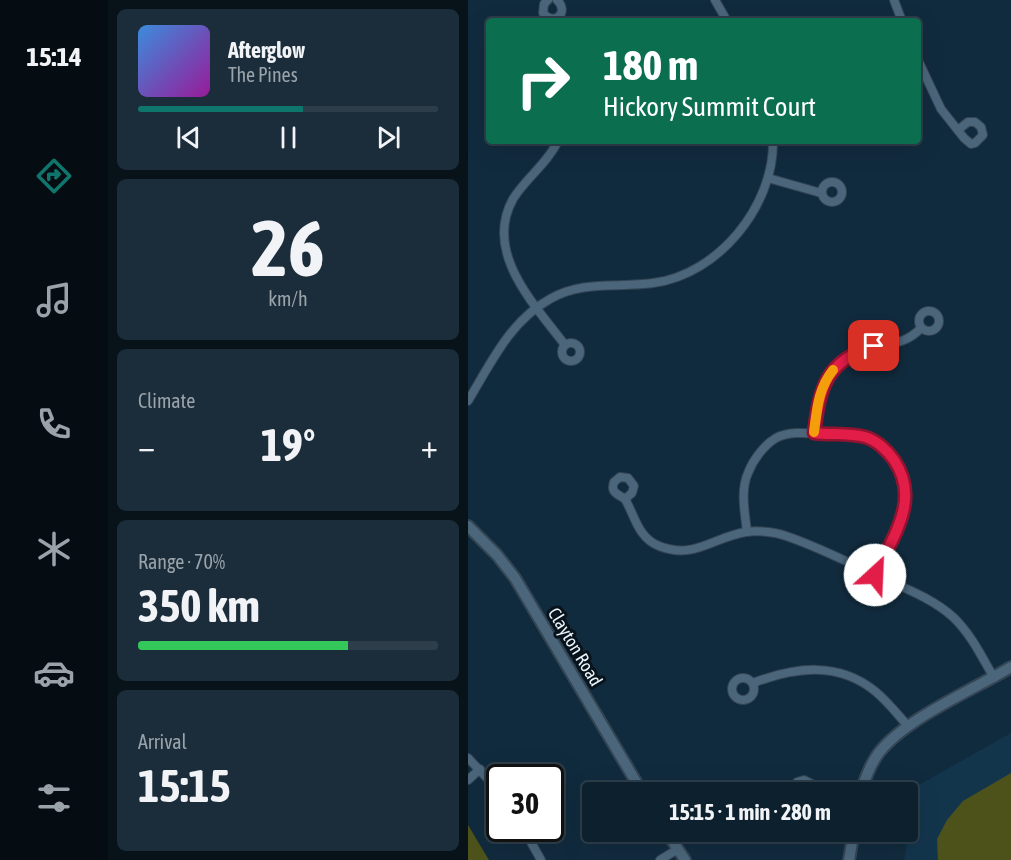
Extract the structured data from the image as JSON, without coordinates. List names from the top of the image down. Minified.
{"streets":{"main road":["Clayton Road"]},"page":{"tabs":"15:14","turn":["180 m","Hickory Summit Court"],"song":["Afterglow","The Pines"],"tile":[["26","km/h"],"Climate",["Range · 70%","350 km"],["Arrival","15:15"]],"heat":["−","19°","+"],"limit":"30","trip":"15:15 · 1 min · 280 m"}}
